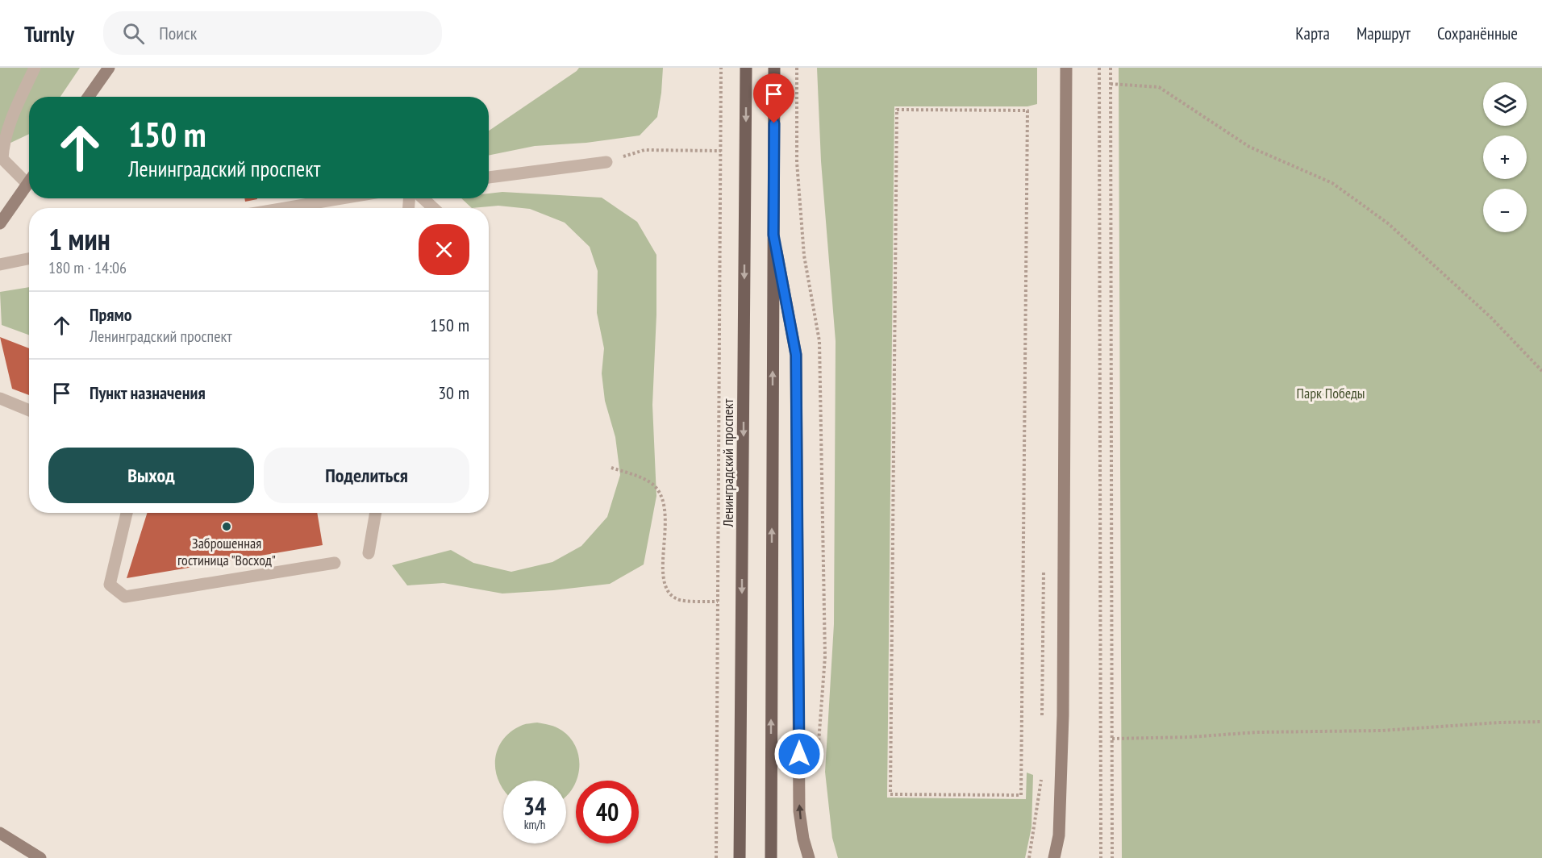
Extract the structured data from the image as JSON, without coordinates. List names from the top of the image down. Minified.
{"streets":{"main road":["Ленинградский проспект"]},"parks":["Парк Победы"],"places":["Заброшенная гостиница \"Восход\""],"page":{"header":"Turnly","search":"Поиск","nav":["Карта","Маршрут","Сохранённые"],"map_buttons":["+","−"],"turn":["150 m","Ленинградский проспект"],"heading":["1 мин","180 m · 14:06"],"list":[{"name":"Прямо","note":"Ленинградский проспект","value":"150 m"},{"name":"Пункт назначения","value":"30 m"}],"buttons":["Выход","Поделиться"],"speed":"34 km/h","limit":"40"}}
